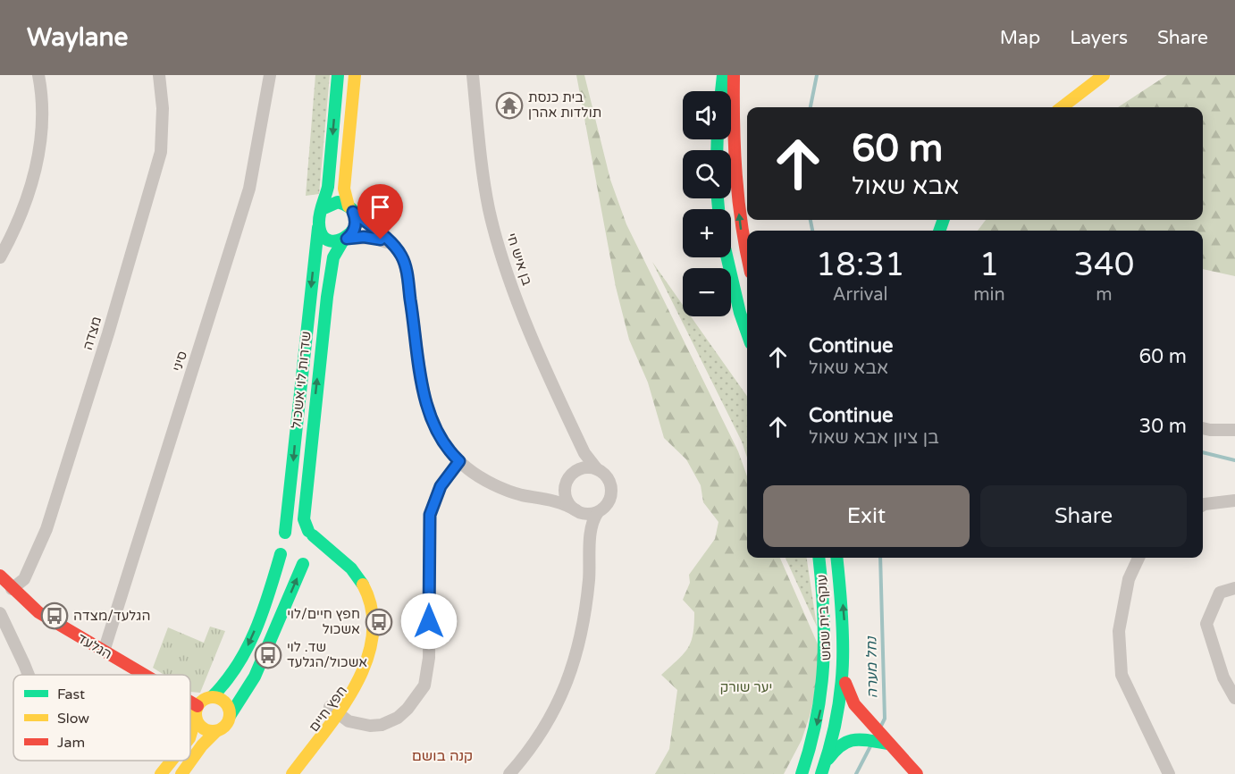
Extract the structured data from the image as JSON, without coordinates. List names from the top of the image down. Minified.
{"streets":{"main road":["שדרות לוי אשכול","עוקף בית שמש","הגלעד","חפץ חיים"],"street":["בן איש חי","מצדה","סיני"]},"crossings":[["מצדה","הגלעד"],["סיני","הגלעד"],["שדרות לוי אשכול","חפץ חיים"]],"districts":["קנה בושם"],"water":["נחל מערה"],"parks":["יער שורק"],"places":{"temple":["בית כנסת תולדות אהרן"],"bus stop":["הגלעד/מצדה","חפץ חיים/לוי אשכול","שד. לוי אשכול/הגלעד"]},"legend":["Fast","Slow","Jam"],"page":{"header":"Waylane","nav":["Map","Layers","Share"],"map_buttons":["+","−"],"turn":["60 m","אבא שאול"],"eta":["18:31","Arrival","1","min","340","m"],"list":[{"name":"Continue","note":"אבא שאול","value":"60 m"},{"name":"Continue","note":"בן ציון אבא שאול","value":"30 m"}],"buttons":["Exit","Share"]}}
